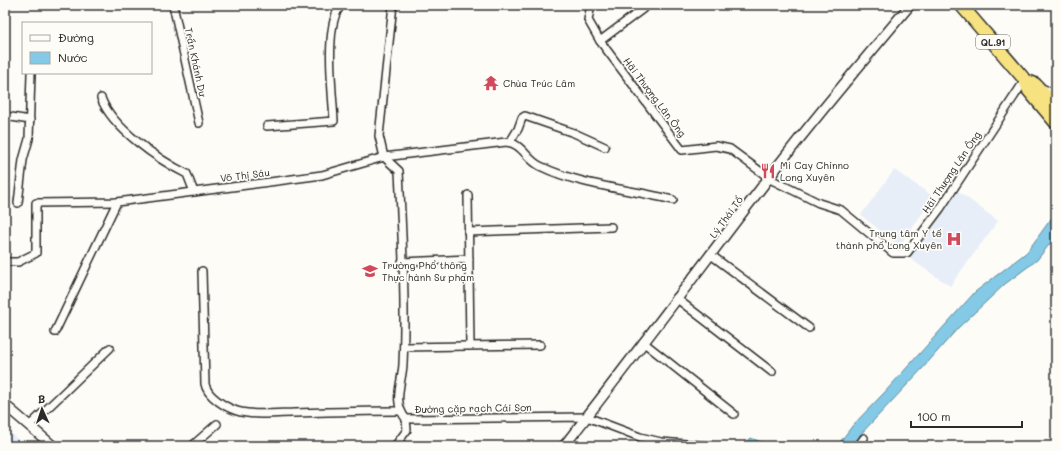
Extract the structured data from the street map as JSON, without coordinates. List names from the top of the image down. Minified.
{"streets":{"highway":["QL.91"],"street":["Trần Khánh Dư","Hãi Thượng Lãn Ông","Võ Thị Sáu","Lý Thái Tổ","Đường cặp rạch Cái Sơn"]},"crossings":[["QL.91","Hãi Thượng Lãn Ông"],["Hãi Thượng Lãn Ông","Lý Thái Tổ"],["Lý Thái Tổ","Đường cặp rạch Cái Sơn"]],"places":{"temple":["Chùa Trúc Lâm"],"restaurant":["Mì Cay Chinno Long Xuyên"],"hospital":["Trung tâm Y tế thành phố Long Xuyên"],"school or university":["Trường Phổ thông Thực hành Sư phạm"]},"legend":["Đường","Nước"],"scale_bar":"100 m","north":"top"}
